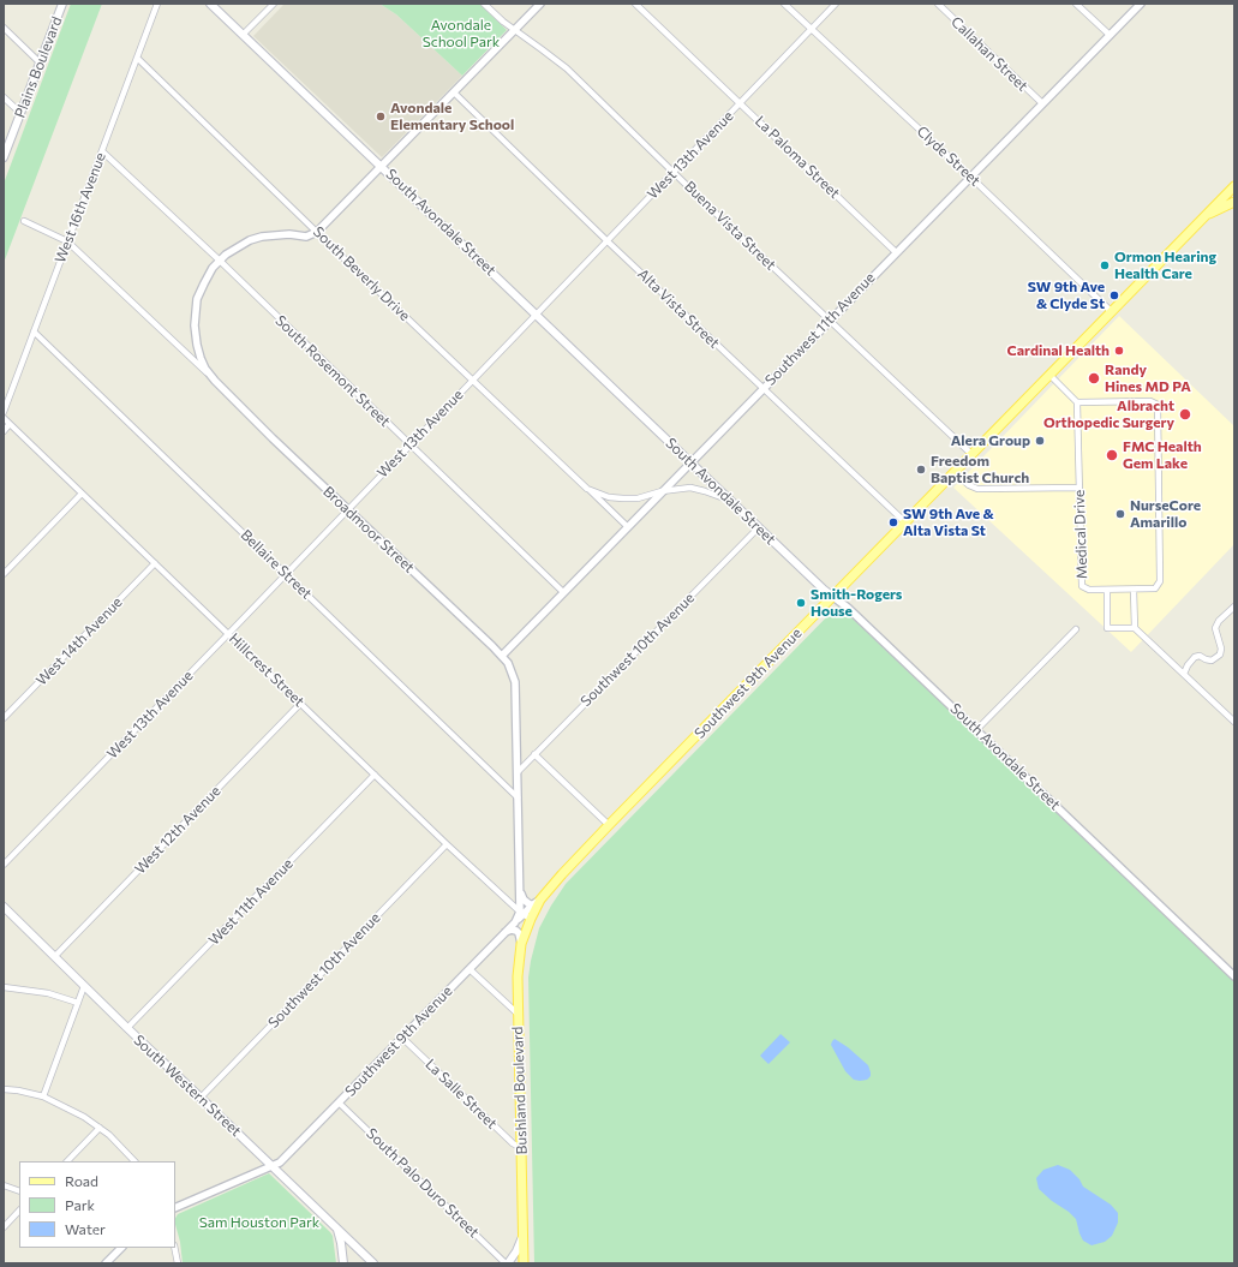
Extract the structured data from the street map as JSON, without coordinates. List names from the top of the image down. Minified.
{"streets":{"main road":["Plains Boulevard","South Avondale Street","Southwest 9th Avenue","South Western Street","Bushland Boulevard"],"street":["Callahan Street","West 13th Avenue","Clyde Street","La Paloma Street","West 16th Avenue","Buena Vista Street","South Beverly Drive","Alta Vista Street","Southwest 11th Avenue","South Rosemont Street","Broadmoor Street","Medical Drive","Bellaire Street","West 14th Avenue","Southwest 10th Avenue","Hillcrest Street","West 12th Avenue","West 11th Avenue","La Salle Street","South Palo Duro Street"]},"crossings":[["Callahan Street","Southwest 11th Avenue"],["West 13th Avenue","Clyde Street"],["West 13th Avenue","La Paloma Street"],["West 13th Avenue","South Avondale Street"],["West 13th Avenue","Buena Vista Street"],["West 13th Avenue","South Beverly Drive"],["West 13th Avenue","Alta Vista Street"],["West 13th Avenue","South Rosemont Street"],["West 13th Avenue","Broadmoor Street"],["West 13th Avenue","Bellaire Street"],["West 13th Avenue","Hillcrest Street"],["Clyde Street","Southwest 11th Avenue"],["Clyde Street","Southwest 9th Avenue"],["La Paloma Street","Southwest 11th Avenue"],["West 16th Avenue","South Beverly Drive"],["West 16th Avenue","South Rosemont Street"],["West 16th Avenue","Broadmoor Street"],["West 16th Avenue","Bellaire Street"],["South Avondale Street","South Beverly Drive"],["South Avondale Street","Southwest 11th Avenue"],["South Avondale Street","Southwest 10th Avenue"],["South Avondale Street","Southwest 9th Avenue"],["Buena Vista Street","Southwest 11th Avenue"],["Buena Vista Street","Southwest 9th Avenue"],["South Beverly Drive","Southwest 11th Avenue"],["South Beverly Drive","Broadmoor Street"],["Alta Vista Street","Southwest 11th Avenue"],["Alta Vista Street","Southwest 9th Avenue"],["Southwest 11th Avenue","South Rosemont Street"],["Southwest 11th Avenue","Broadmoor Street"],["South Rosemont Street","Broadmoor Street"],["Broadmoor Street","Southwest 10th Avenue"],["West 14th Avenue","Hillcrest Street"],["Southwest 10th Avenue","Hillcrest Street"],["Southwest 10th Avenue","South Western Street"],["Hillcrest Street","Southwest 9th Avenue"],["Hillcrest Street","West 12th Avenue"],["Hillcrest Street","West 11th Avenue"],["Hillcrest Street","Bushland Boulevard"],["Southwest 9th Avenue","South Western Street"],["Southwest 9th Avenue","Bushland Boulevard"],["Southwest 9th Avenue","La Salle Street"],["Southwest 9th Avenue","South Palo Duro Street"],["West 12th Avenue","South Western Street"],["West 11th Avenue","South Western Street"],["Bushland Boulevard","La Salle Street"]],"parks":["Avondale School Park","Sam Houston Park"],"places":["Avondale Elementary School","Ormon Hearing Health Care","SW 9th Ave & Clyde St","Cardinal Health","Randy Hines MD PA","Albracht Orthopedic Surgery","Alera Group","FMC Health Gem Lake","Freedom Baptist Church","NurseCore Amarillo","SW 9th Ave & Alta Vista St","Smith-Rogers House"],"legend":["Road","Park","Water"]}
